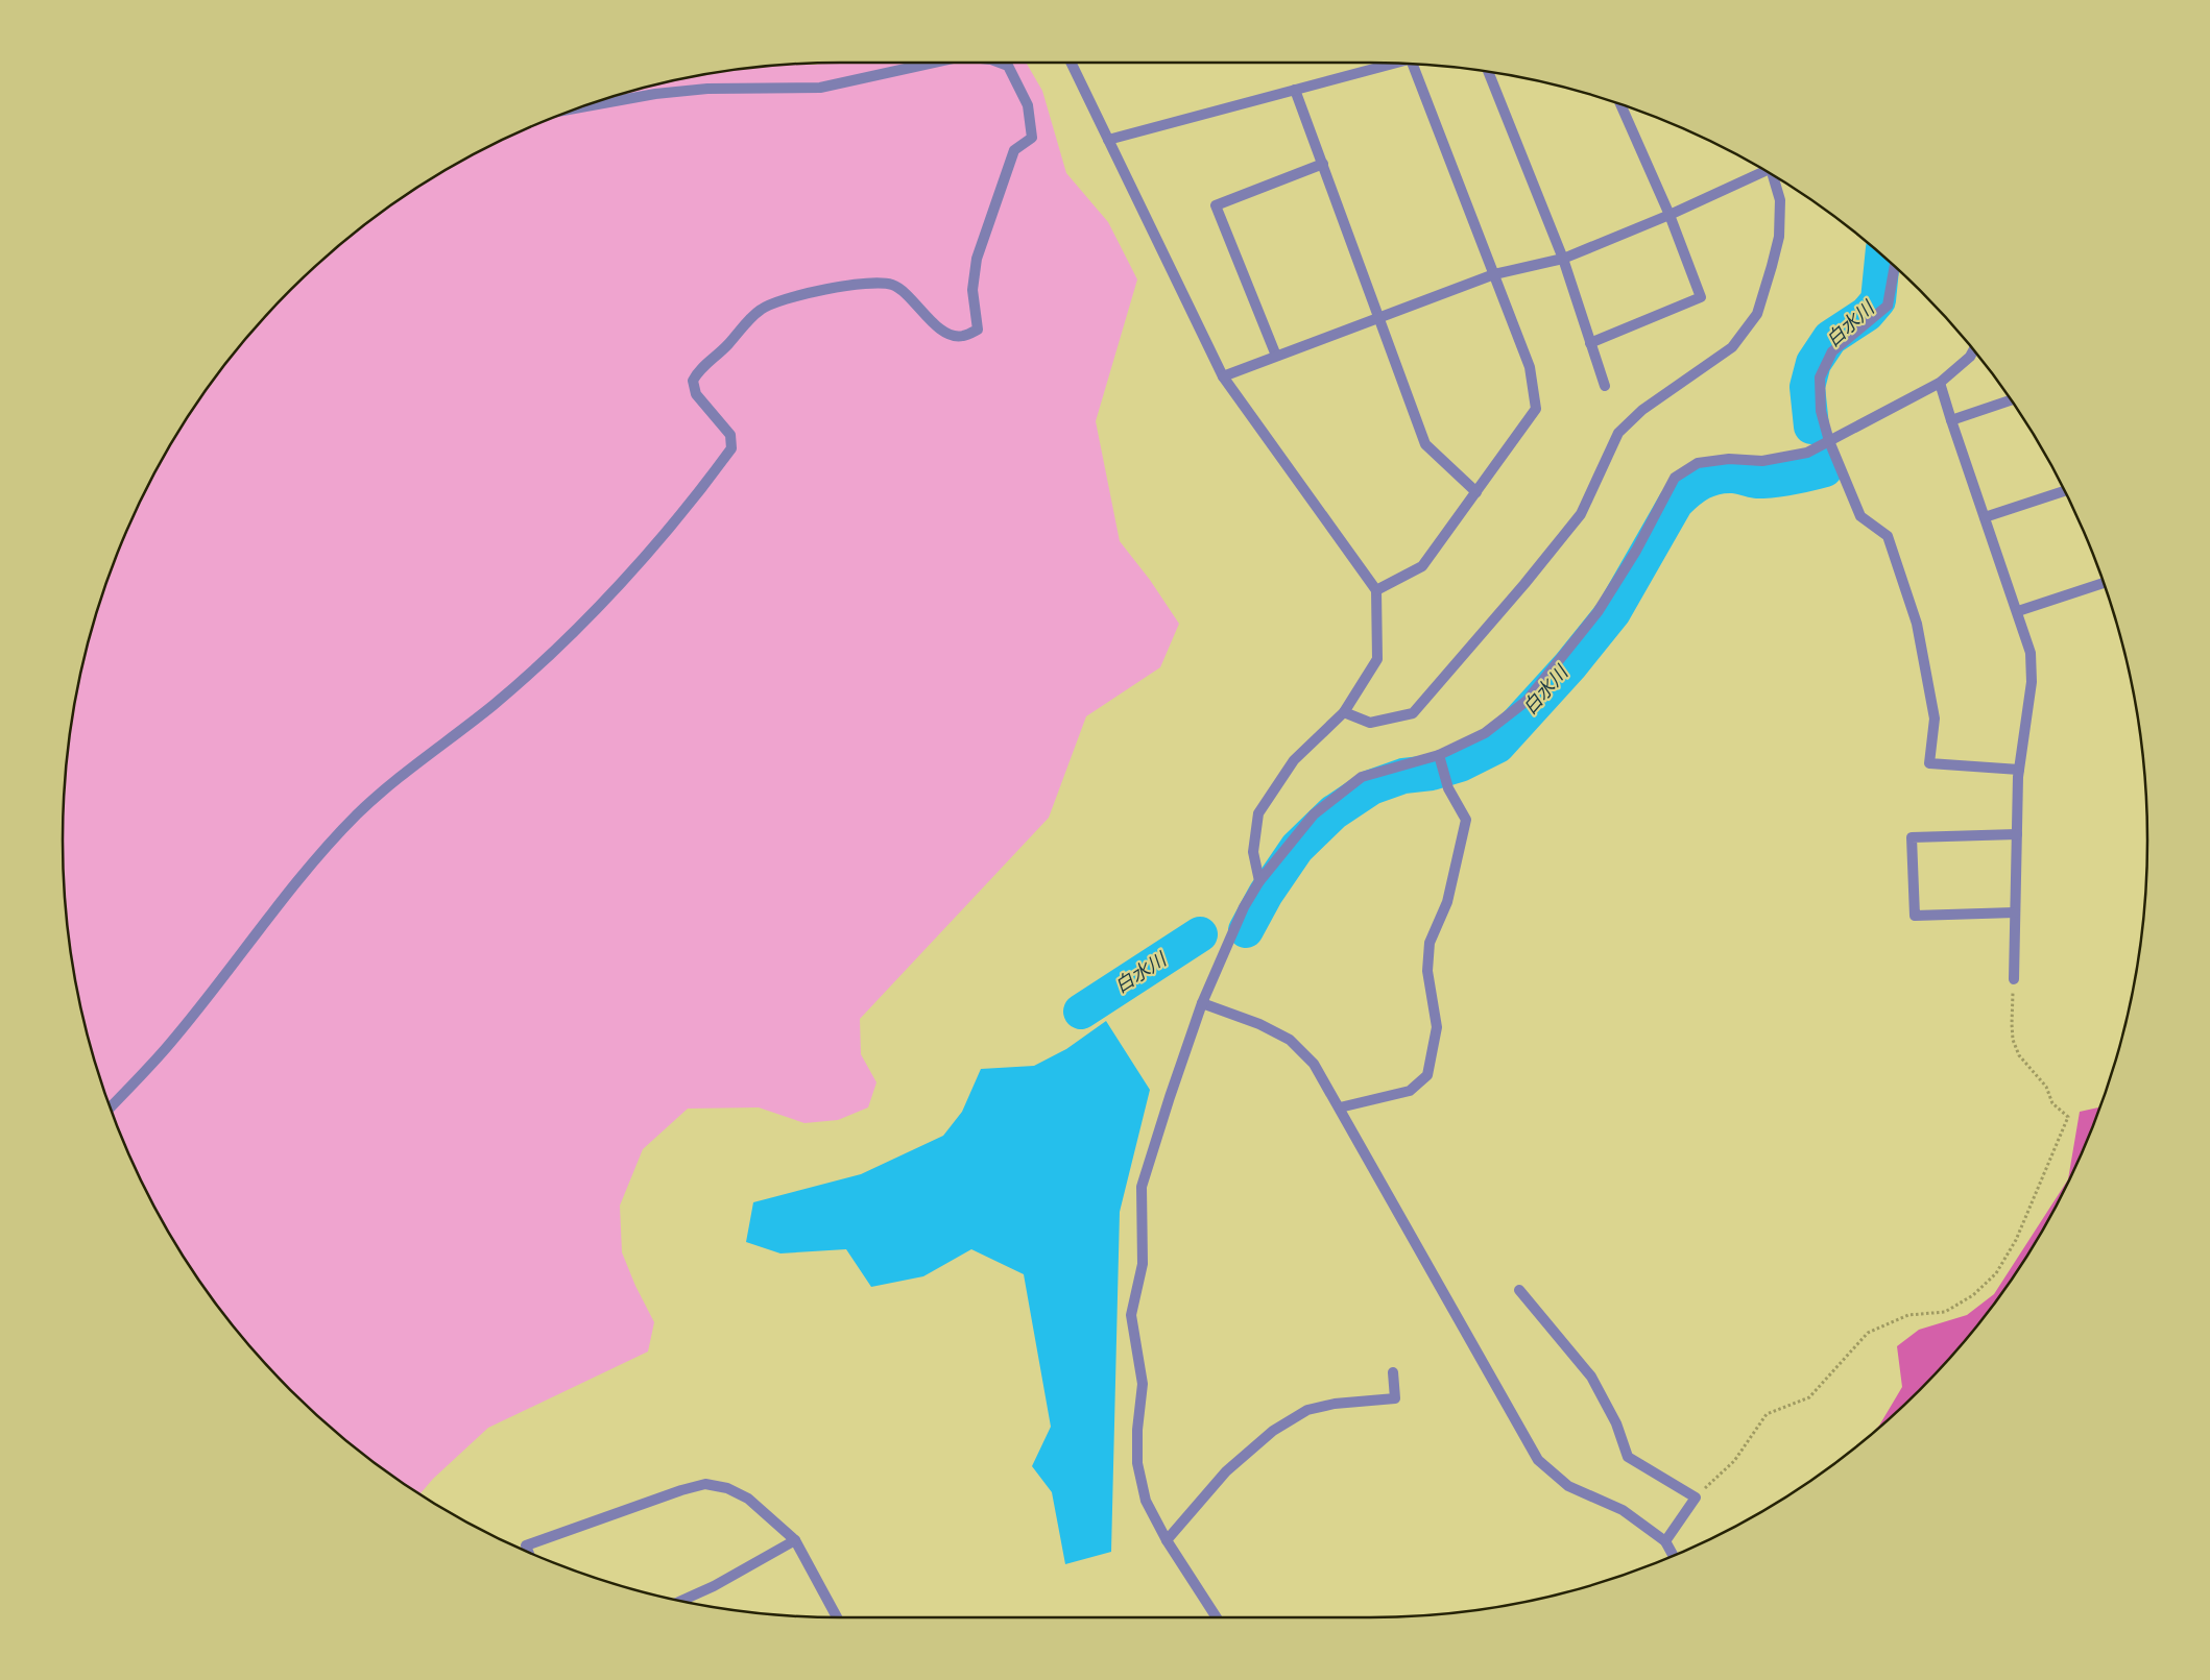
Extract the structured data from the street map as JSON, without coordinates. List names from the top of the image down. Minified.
{"water":["白水川"]}
